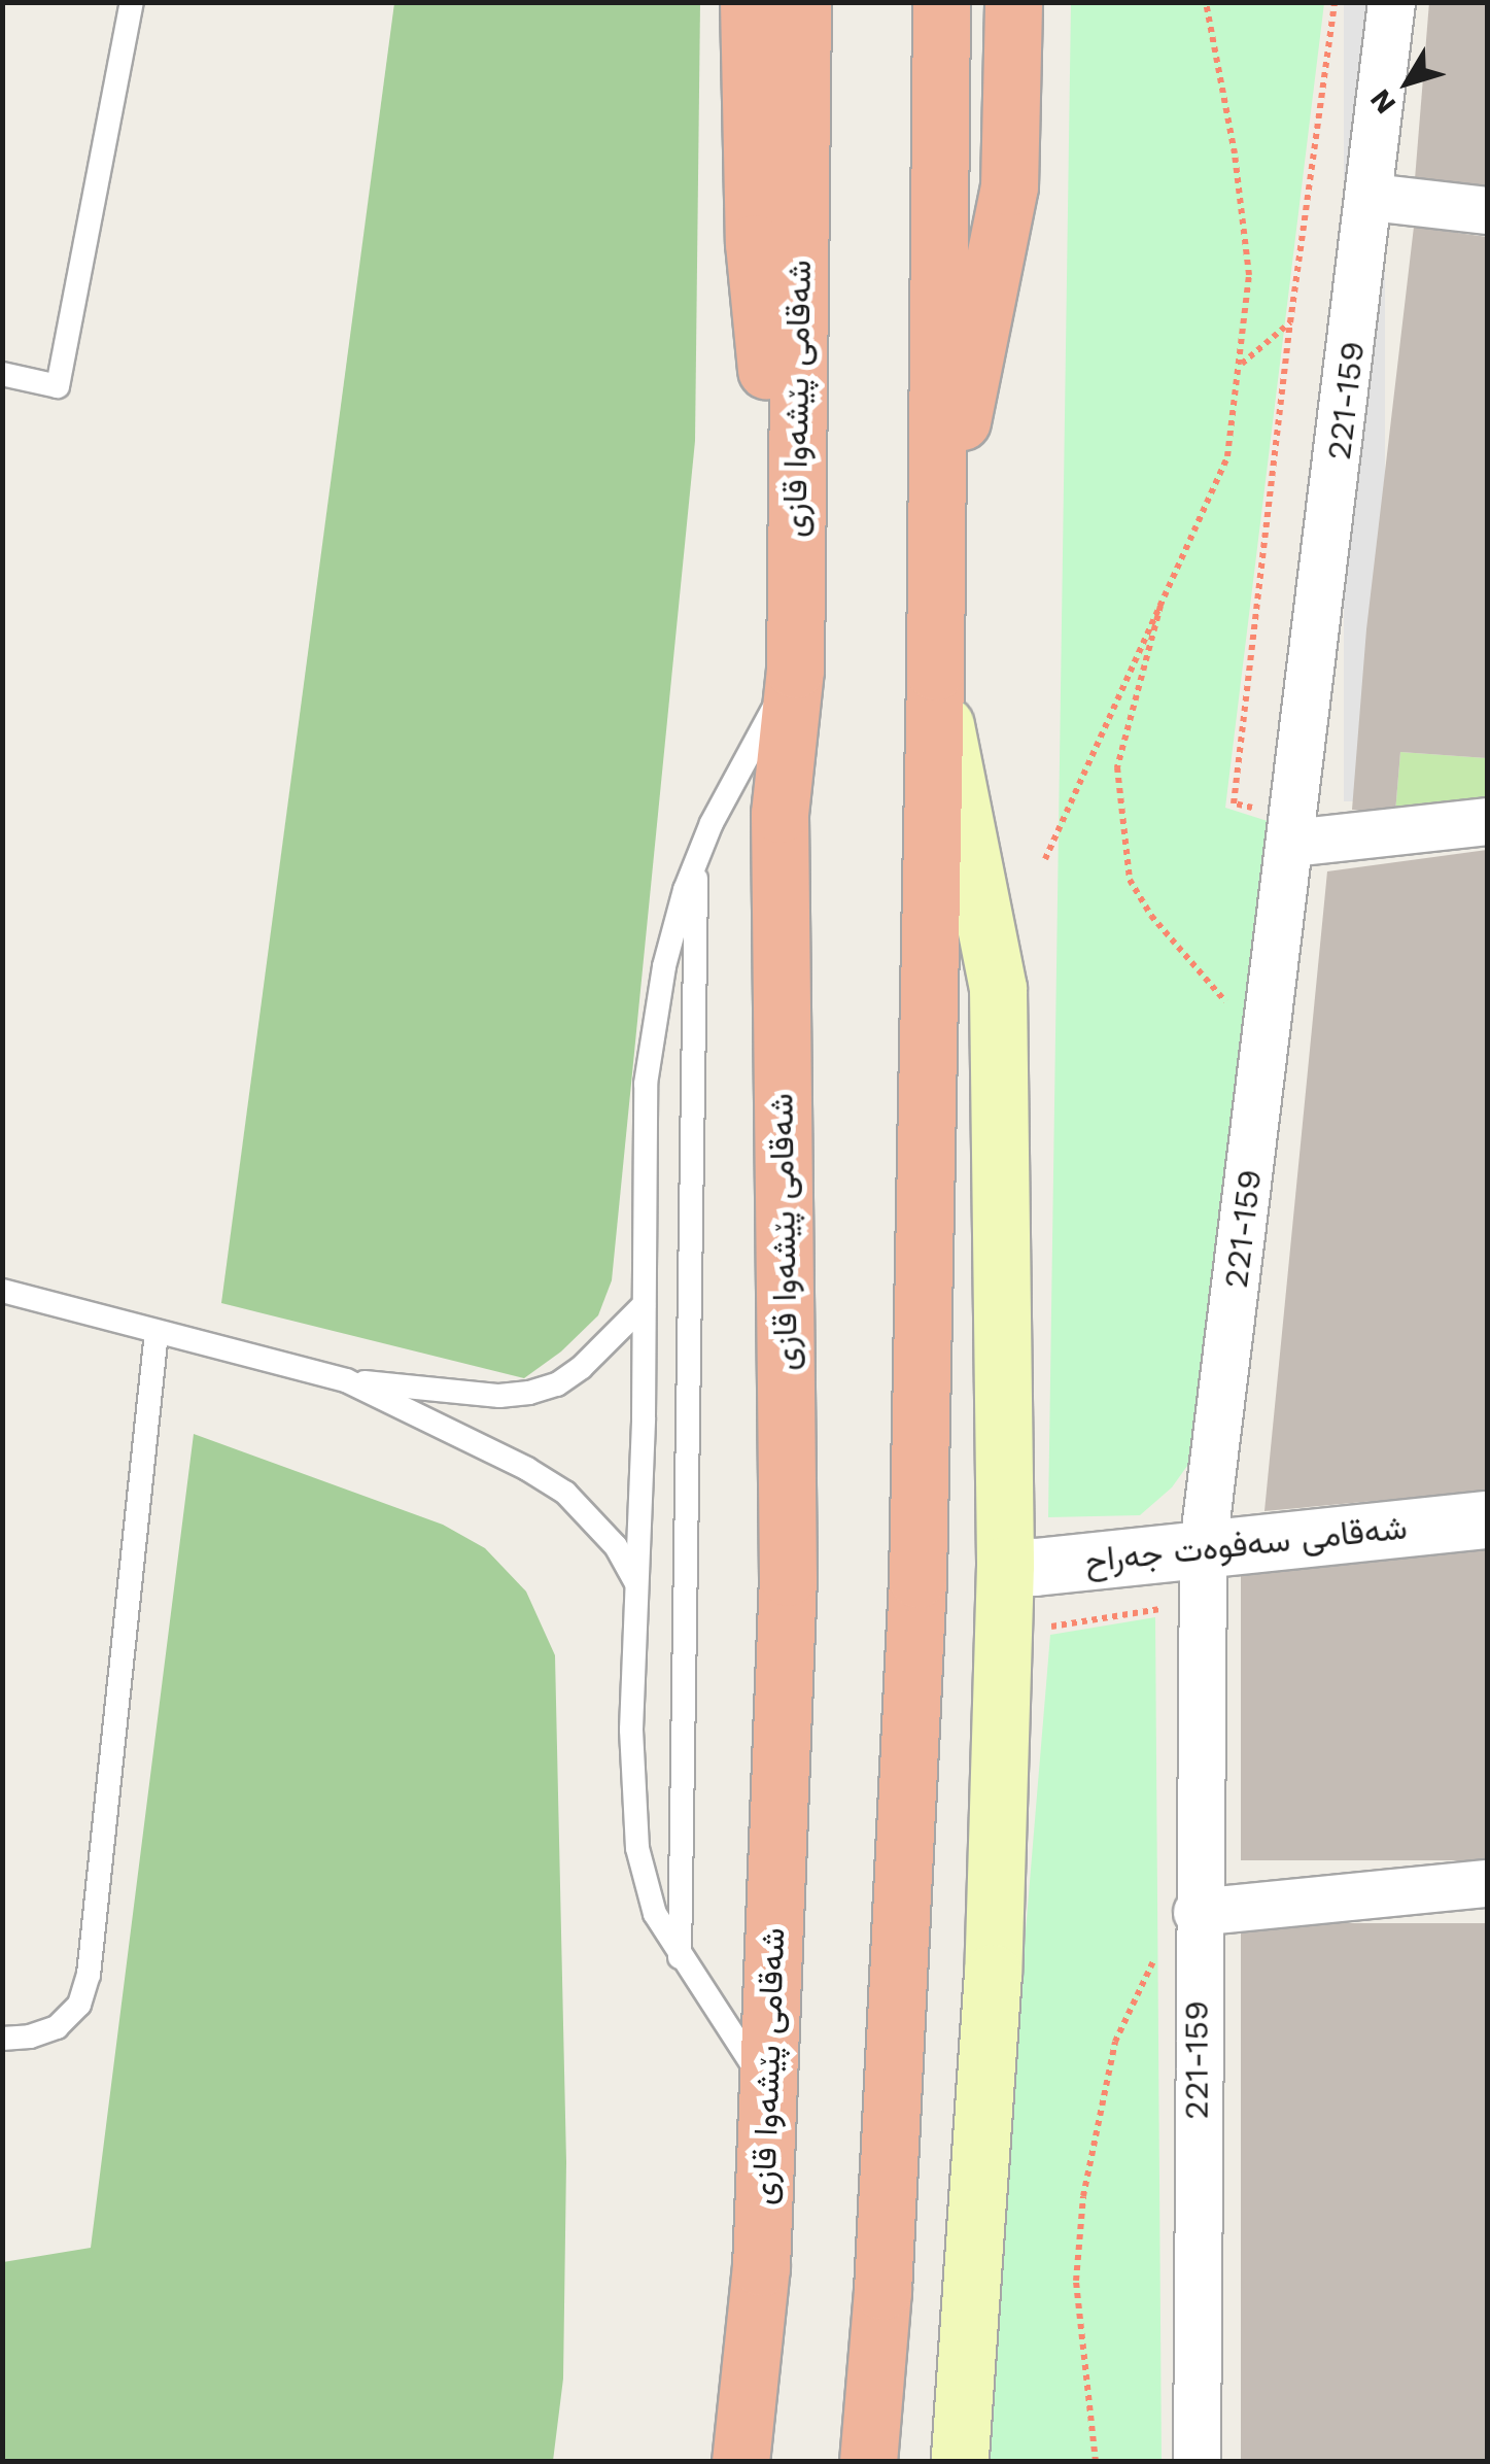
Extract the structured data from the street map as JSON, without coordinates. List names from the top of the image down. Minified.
{"streets":{"highway":["شەقامی پێشەوا قازی"],"street":["221-159","شەقامی سەفوەت جەراح"]},"crossings":[["221-159","شەقامی سەفوەت جەراح"]],"north":"bottom left"}
